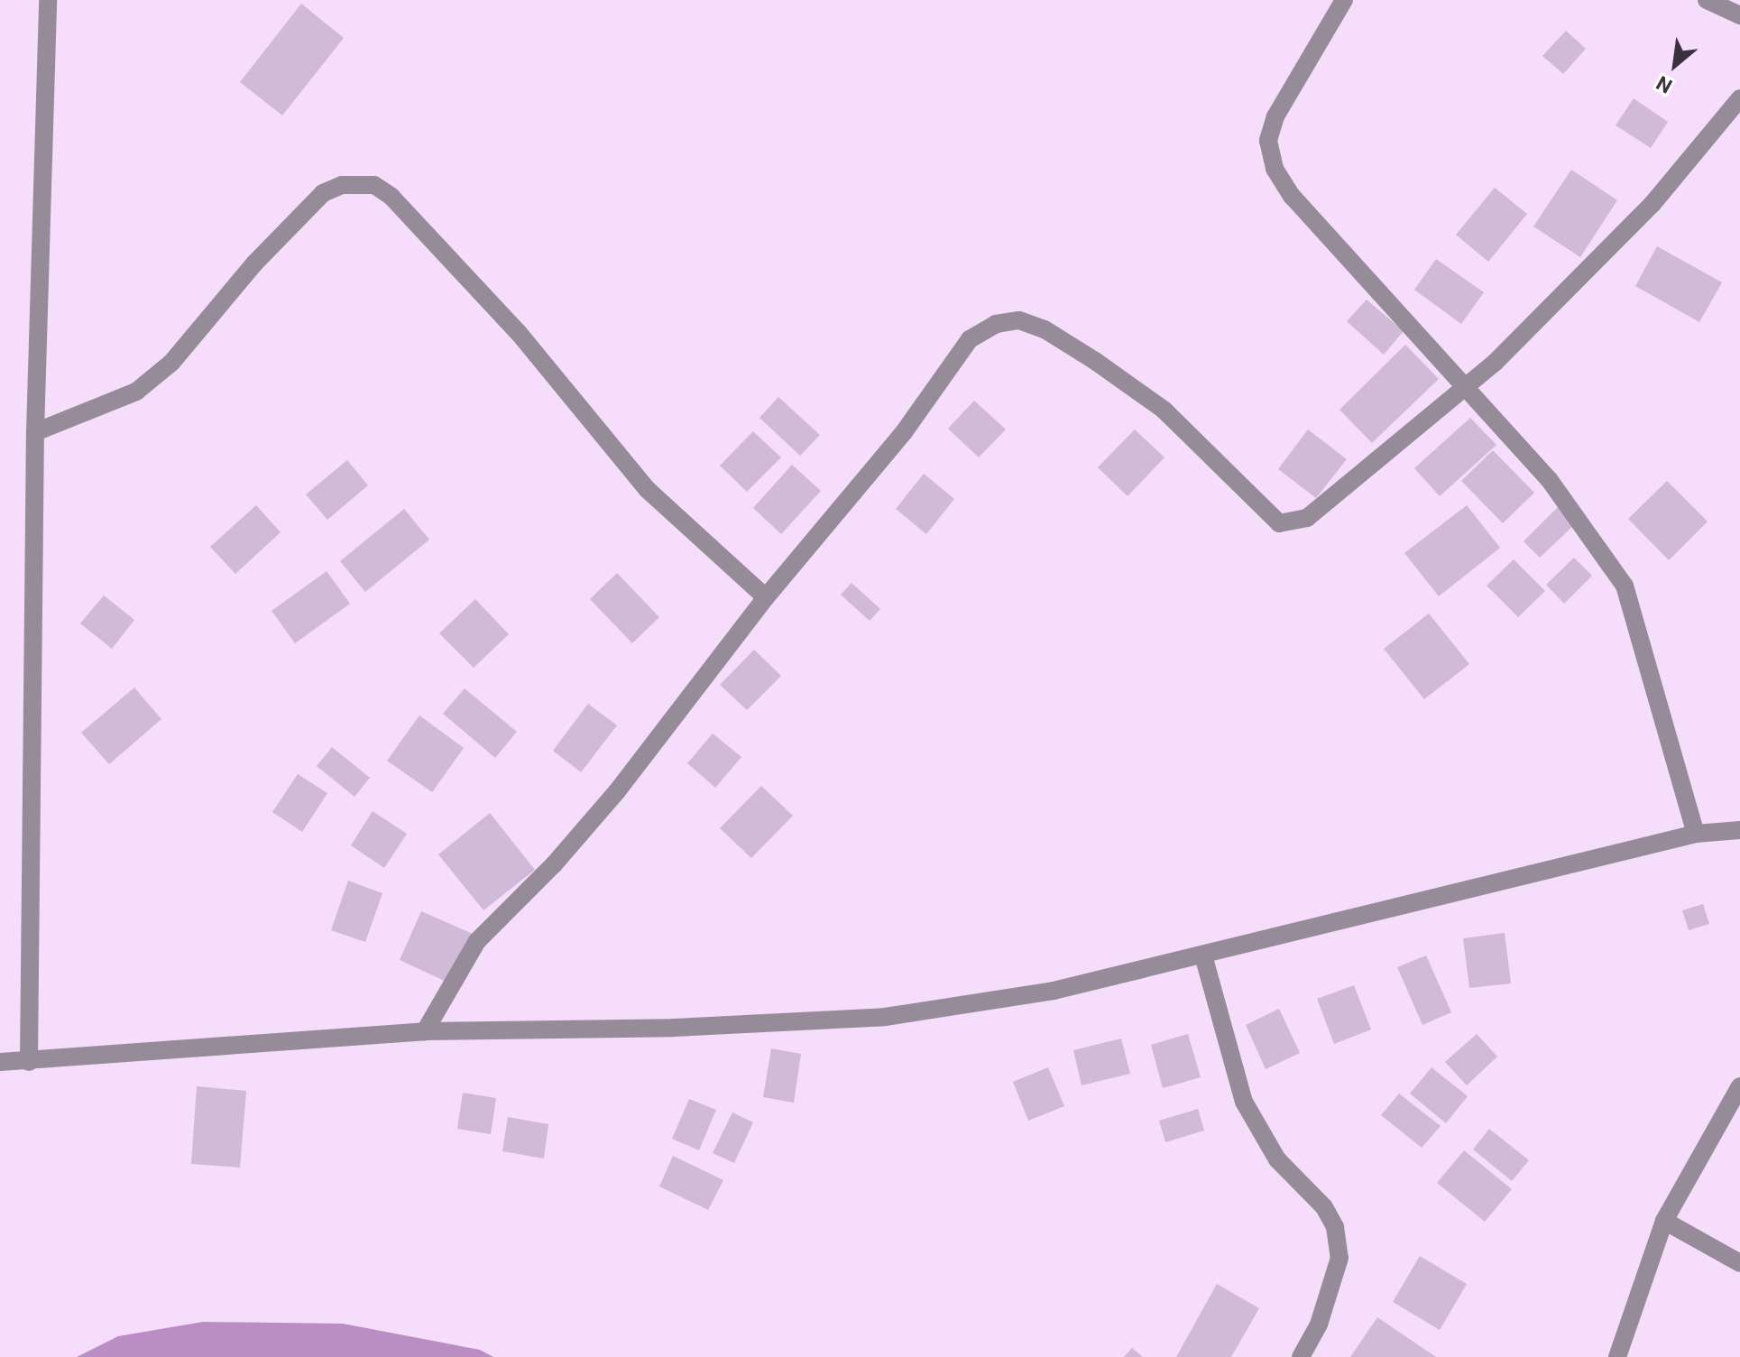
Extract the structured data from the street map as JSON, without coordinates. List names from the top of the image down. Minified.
{"north":"bottom left"}
